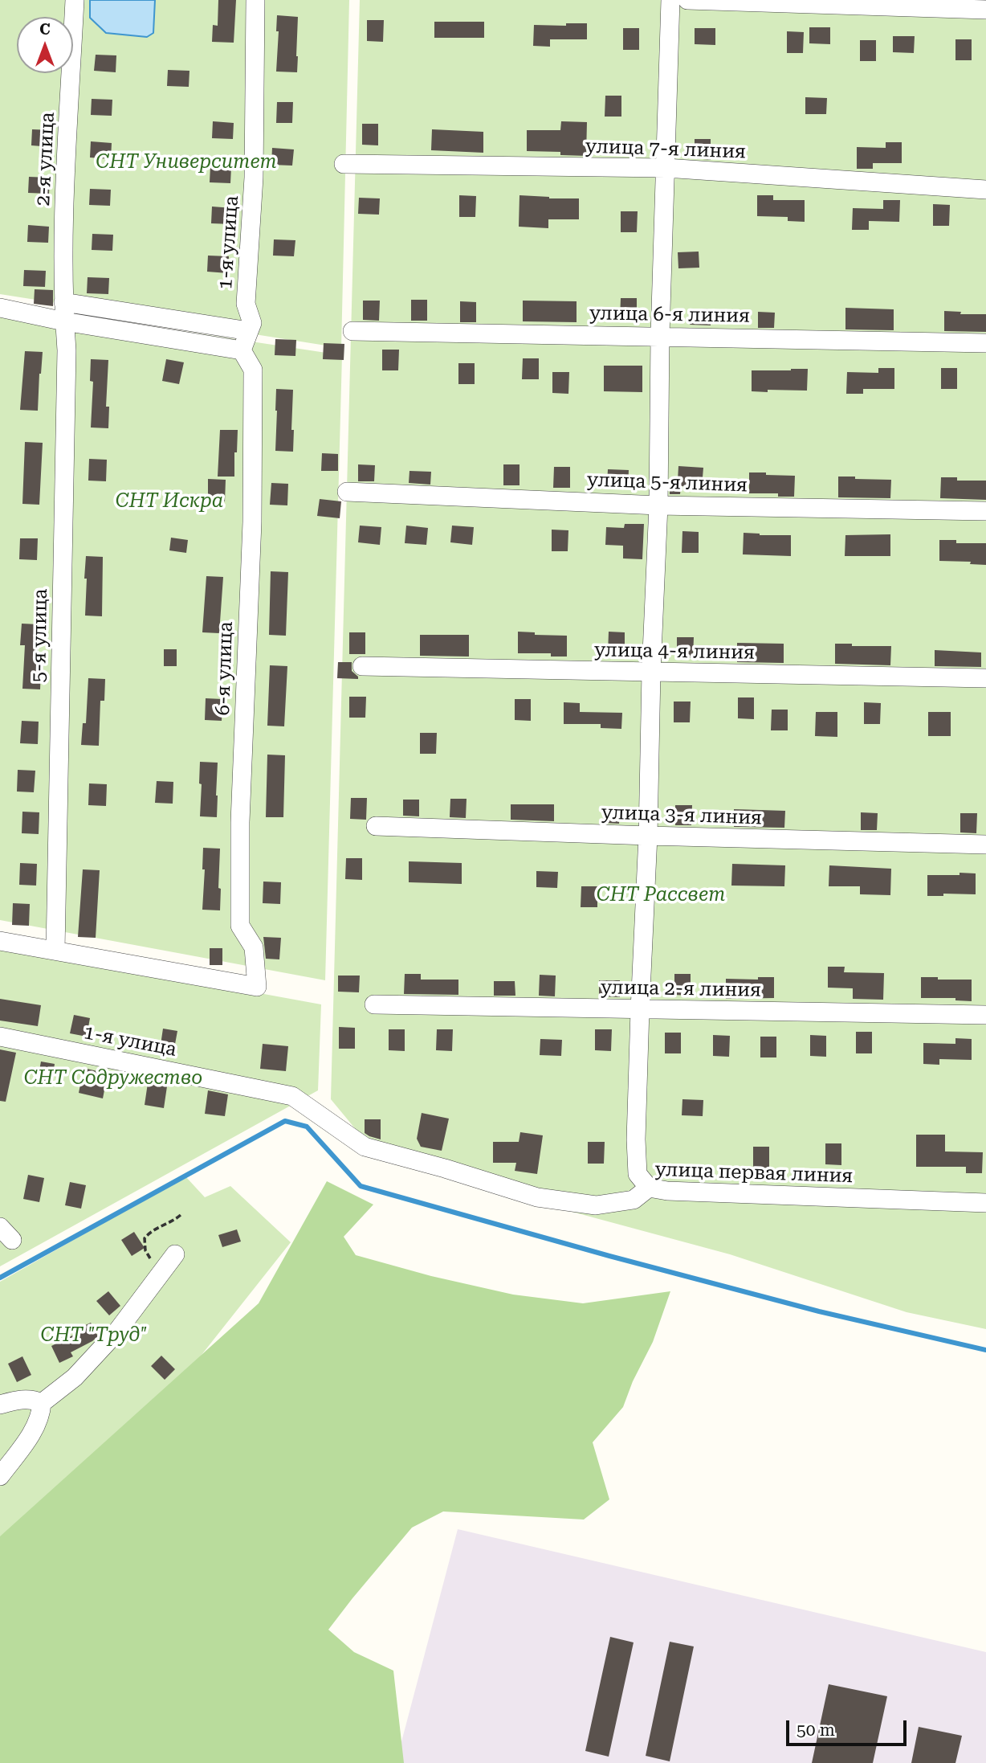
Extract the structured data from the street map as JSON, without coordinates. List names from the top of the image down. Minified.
{"streets":{"street":["улица 7-я линия","2-я улица","1-я улица","улица 6-я линия","улица 5-я линия","5-я улица","улица 4-я линия","6-я улица","улица 3-я линия","улица 2-я линия","улица первая линия"]},"crossings":[["2-я улица","5-я улица"],["1-я улица","6-я улица"],["1-я улица","улица первая линия"],["5-я улица","6-я улица"]],"parks":["СНТ Университет","СНТ Искра","СНТ Рассвет","СНТ Содружество","СНТ \"Труд\""],"scale_bar":"50 m","north":"top"}
